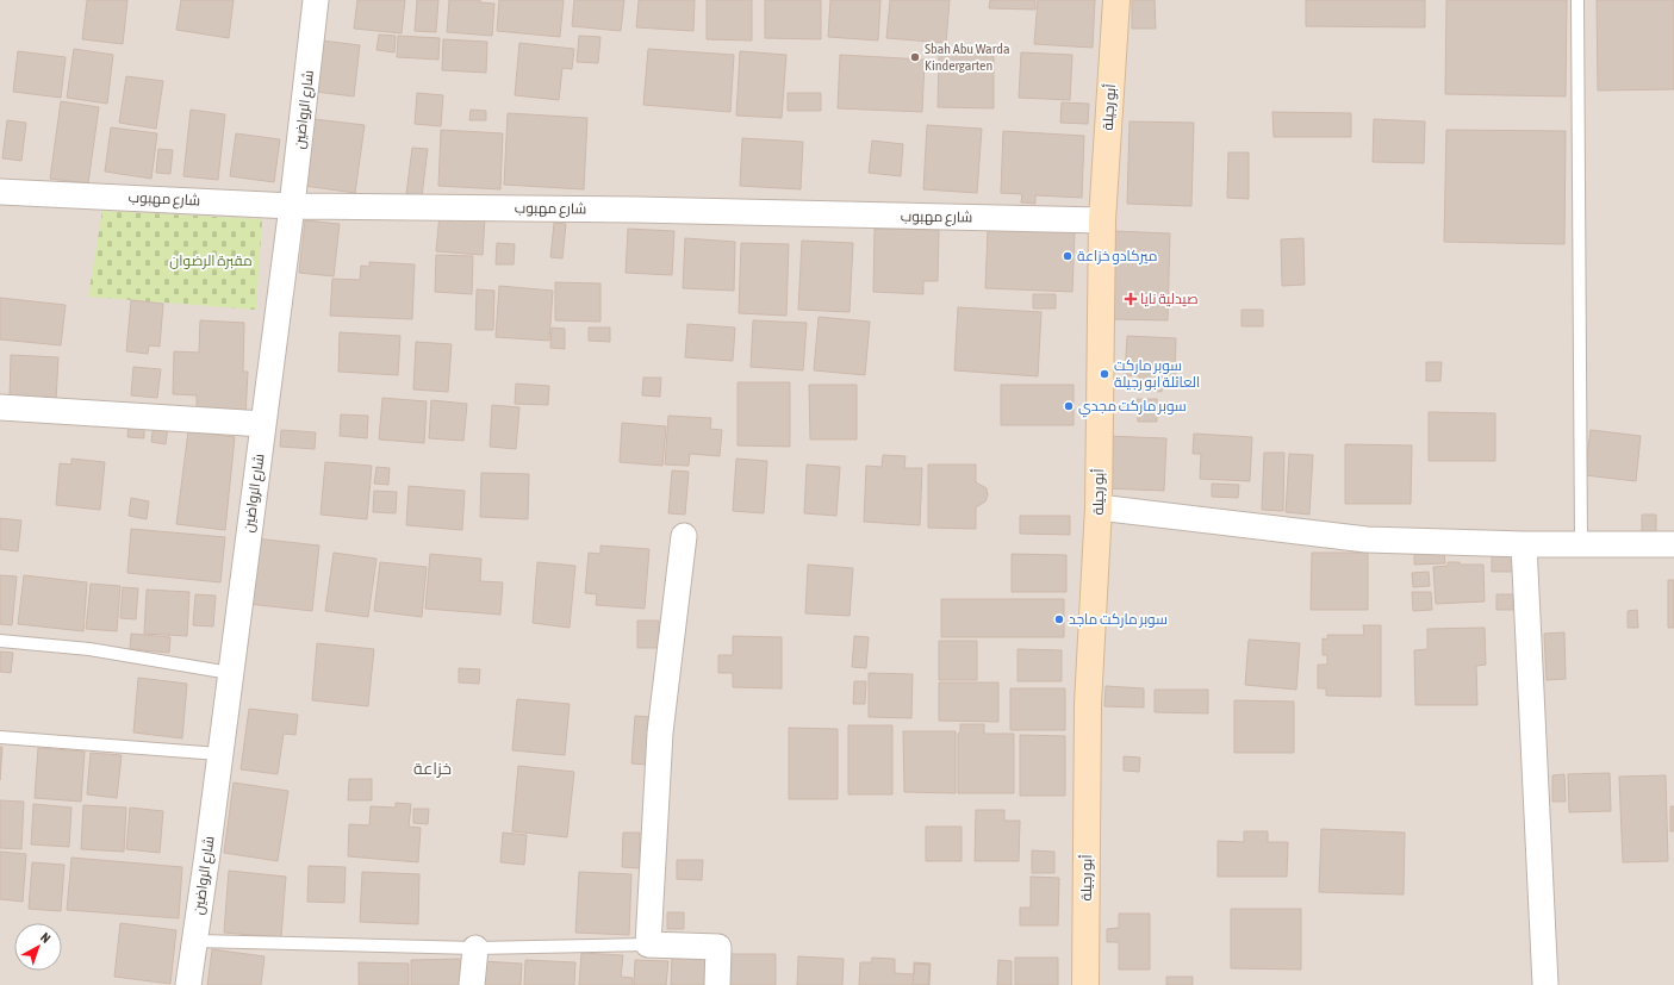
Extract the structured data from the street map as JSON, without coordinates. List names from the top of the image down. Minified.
{"streets":{"street":["أبو رجيلة","شارع الرواضين","شارع مهبوب"]},"crossings":[["أبو رجيلة","شارع مهبوب"],["شارع الرواضين","شارع مهبوب"]],"districts":["خزاعة"],"parks":["مقبرة الرضوان"],"places":{"other":["Sbah Abu Warda Kindergarten","ميركادو خزاعة","سوبر ماركت العائلة ابو رجيلة","سوبر ماركت مجدي","سوبر ماركت ماجد"],"health":["صيدلية نايا"]},"north":"top right"}
